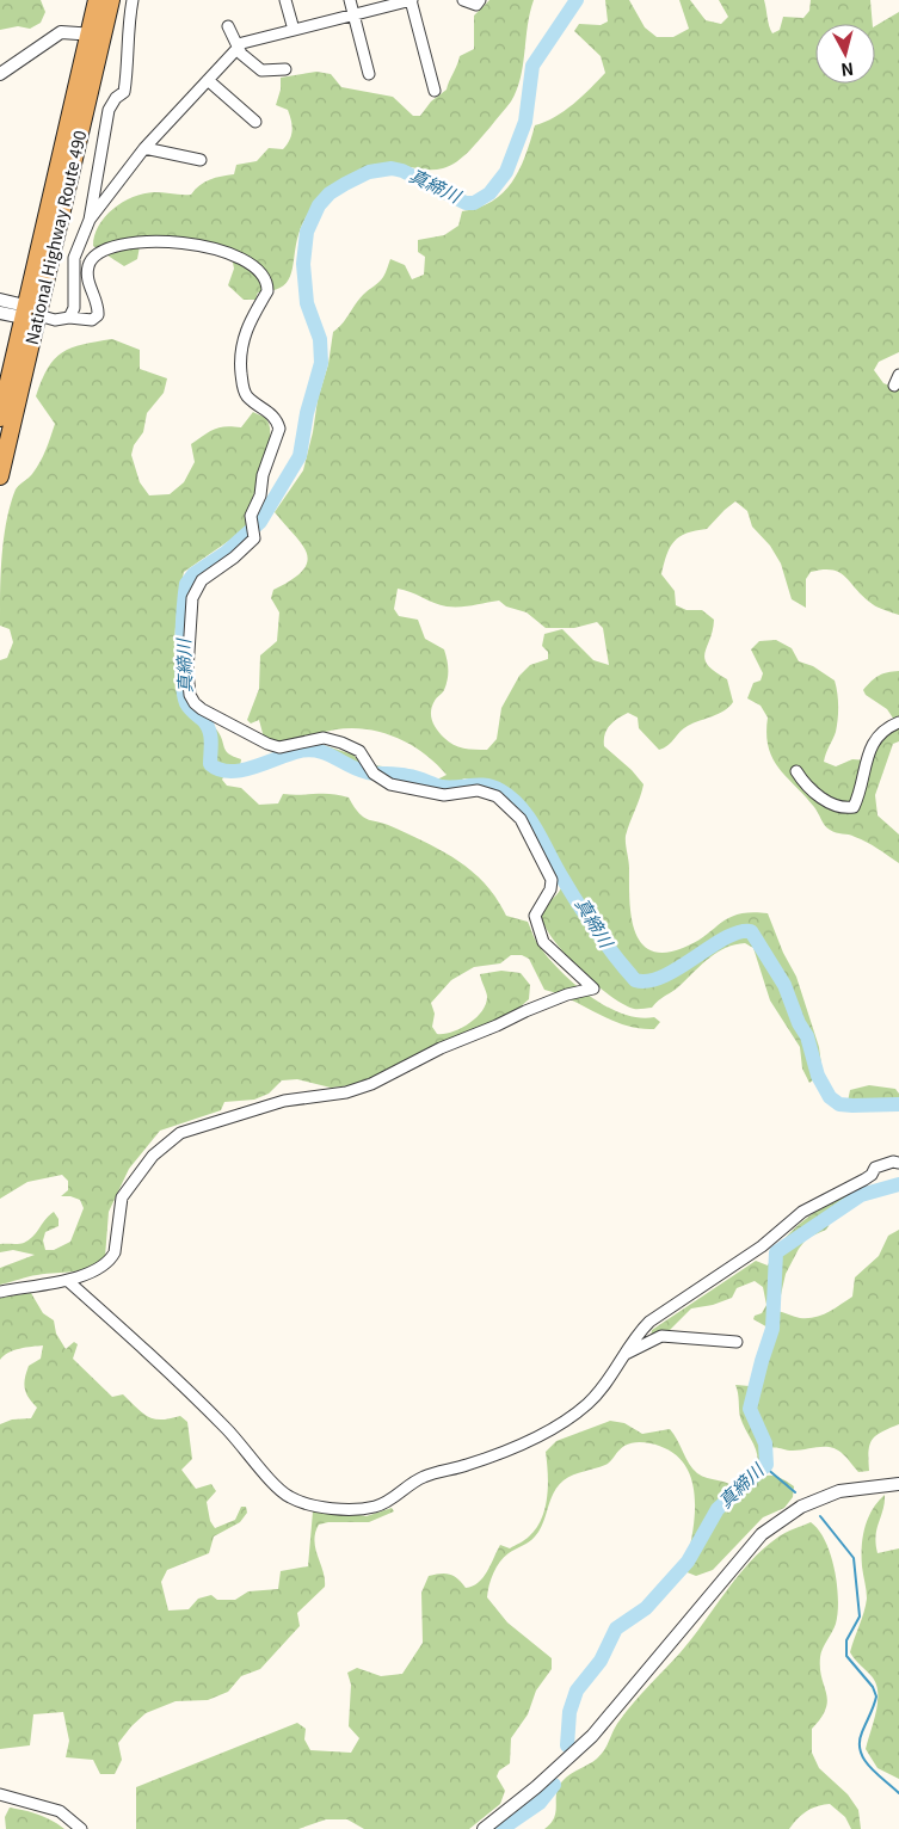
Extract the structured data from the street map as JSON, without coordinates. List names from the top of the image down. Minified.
{"streets":{"highway":["National Highway Route 490"]},"water":["真締川"],"north":"bottom"}
